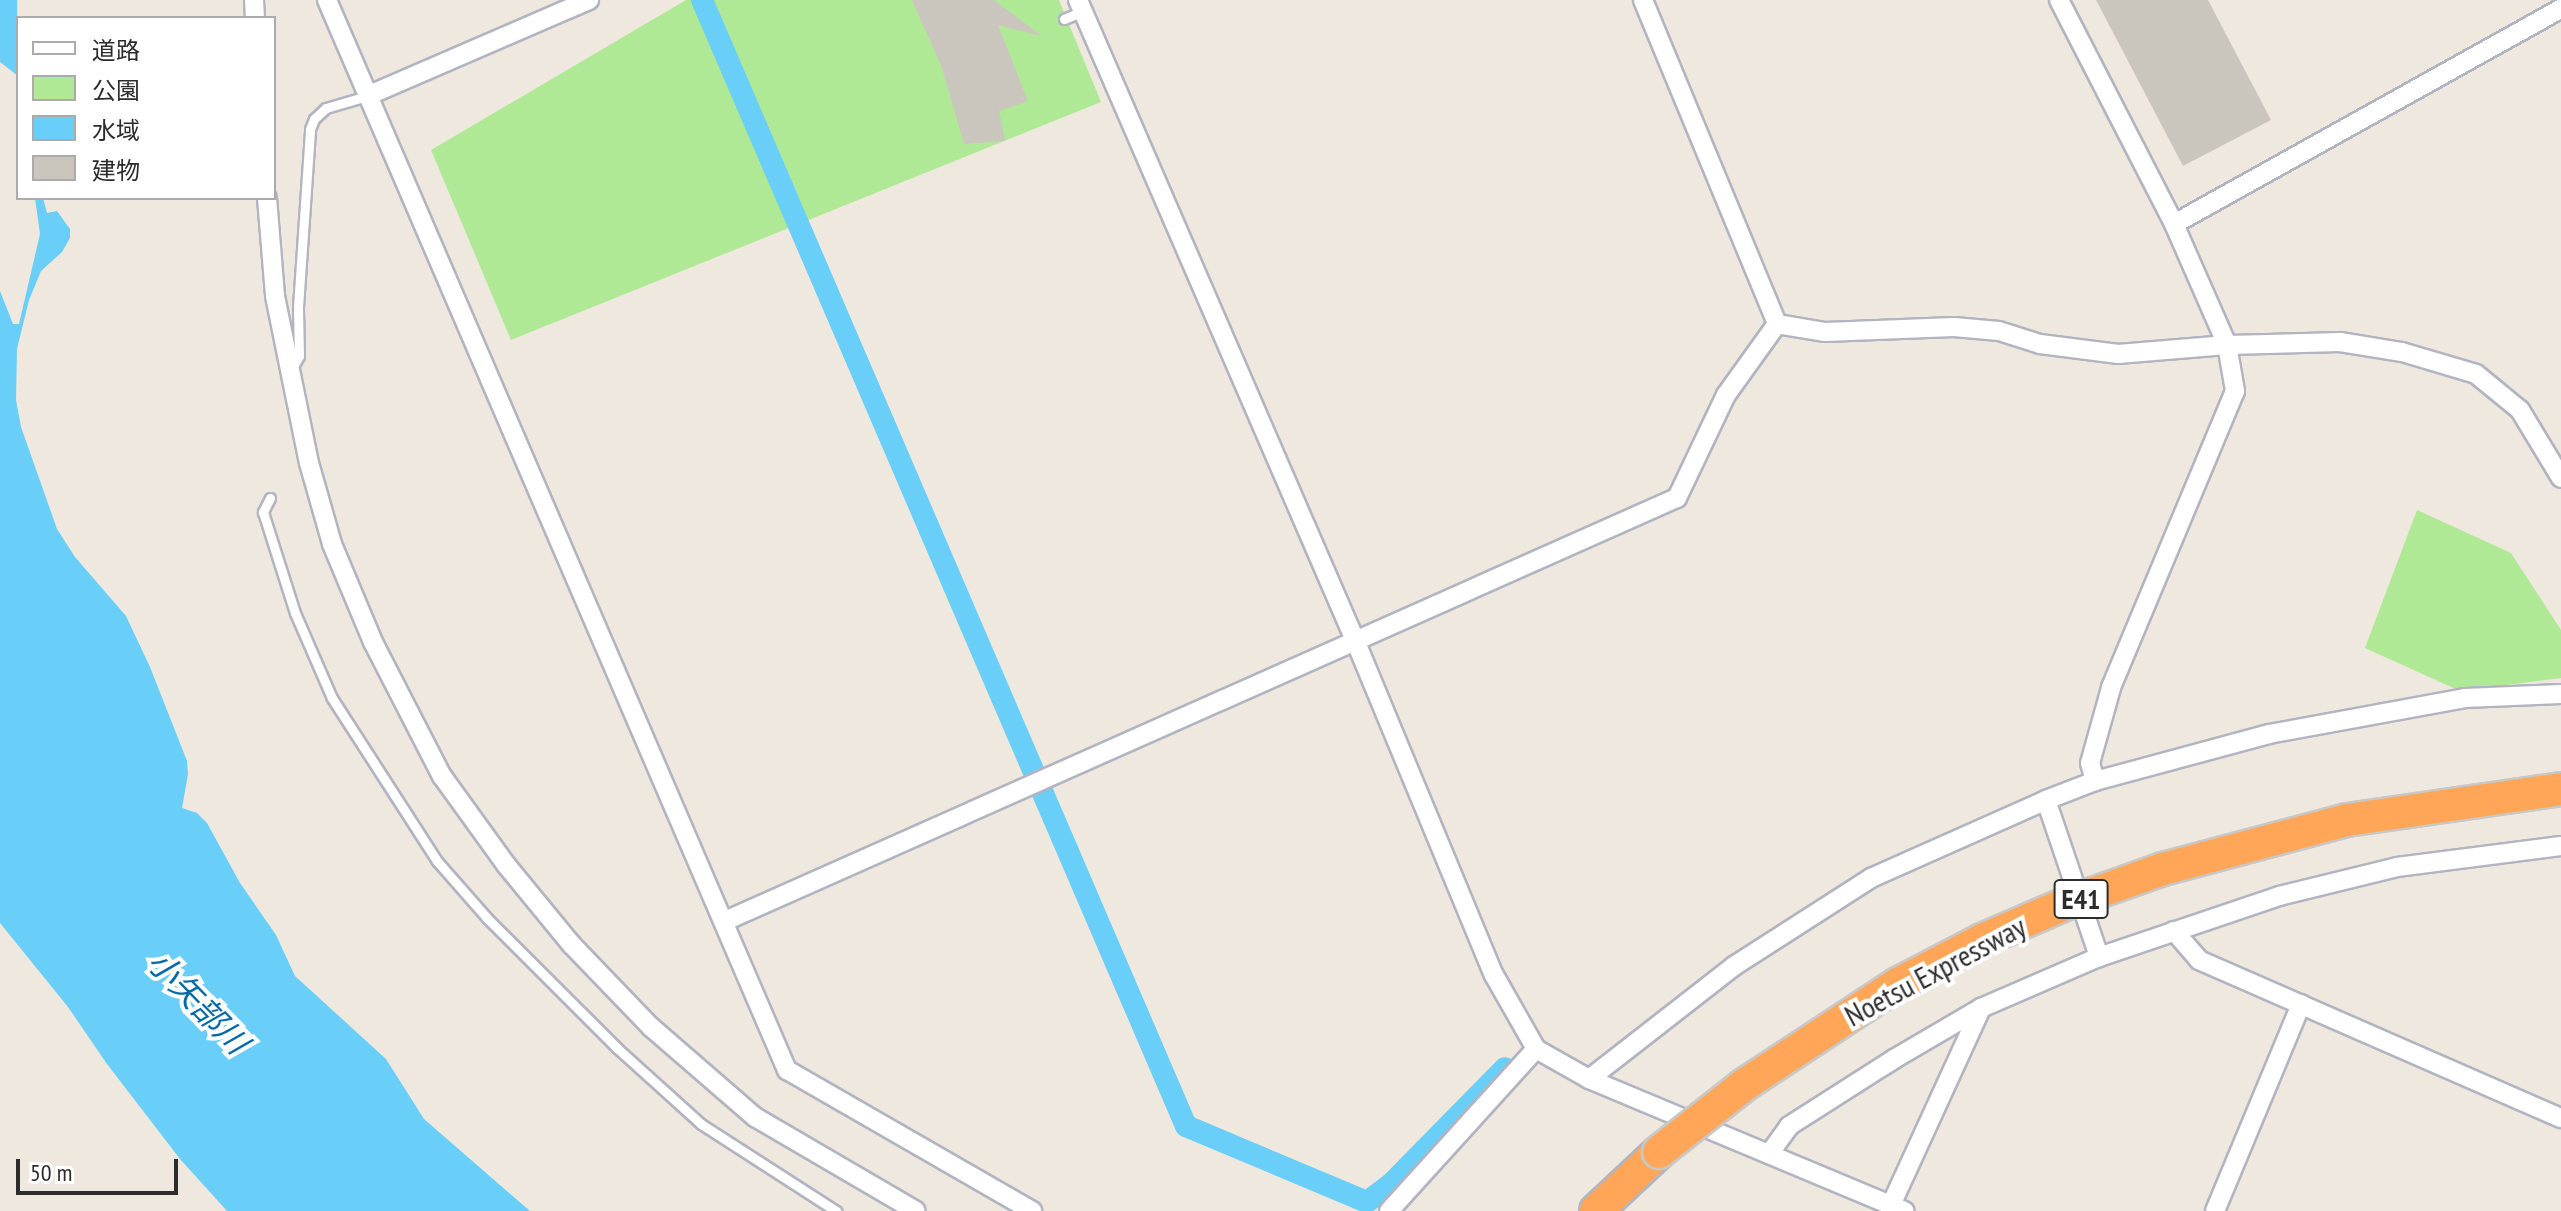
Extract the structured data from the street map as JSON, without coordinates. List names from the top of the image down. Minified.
{"streets":{"highway":["E41","Noetsu Expressway"]},"water":["小矢部川"],"legend":["道路","公園","水域","建物"],"scale_bar":"50 m"}
